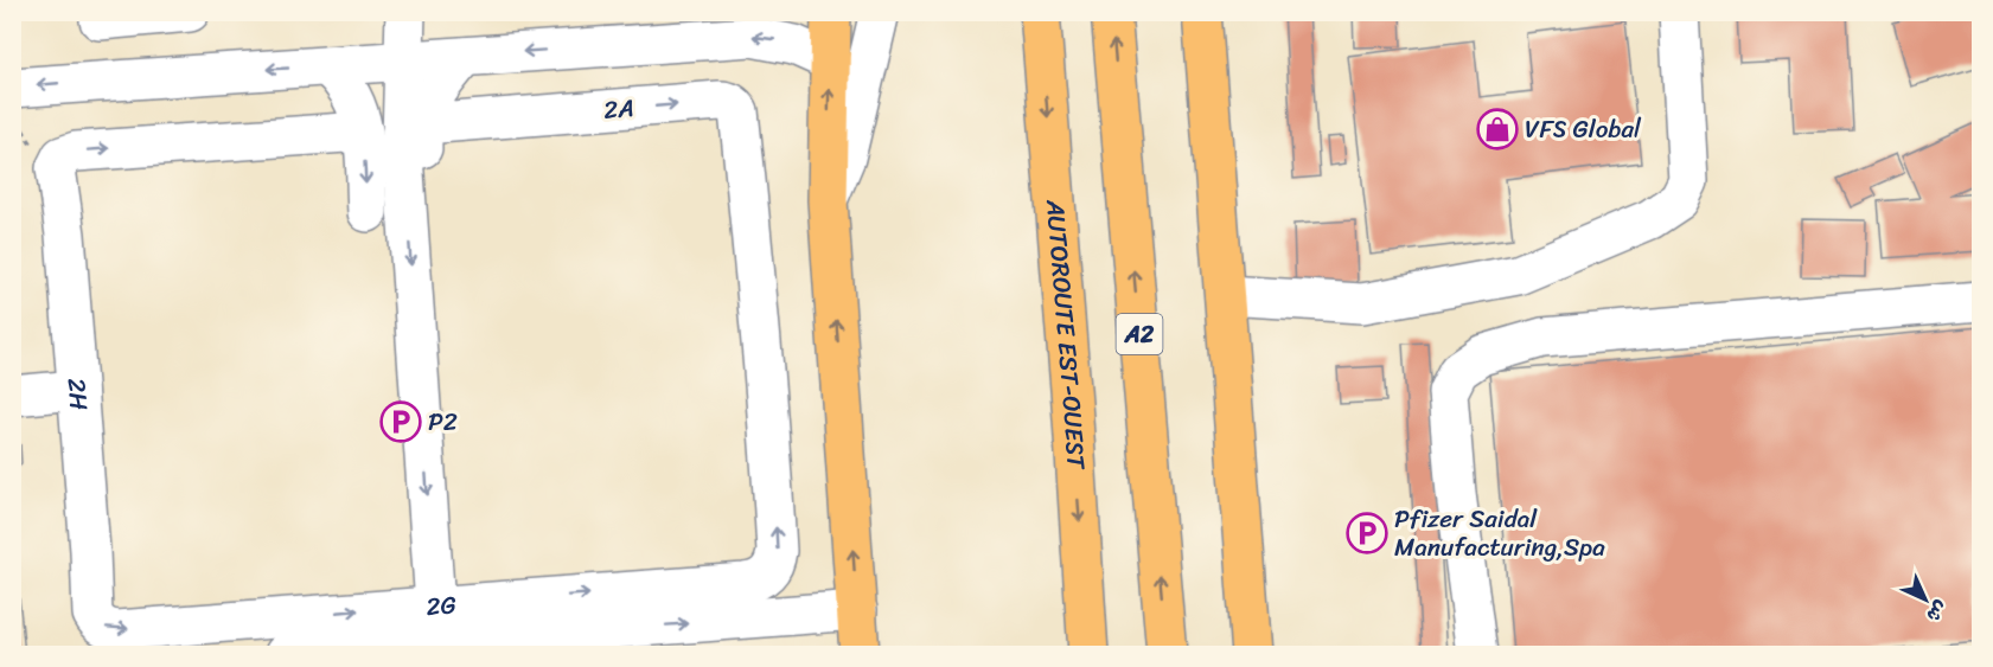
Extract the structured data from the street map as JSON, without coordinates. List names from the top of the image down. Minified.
{"streets":{"main road":["AUTOROUTE EST-OUEST","A2"],"street":["2A","2H","2G"]},"crossings":[["2A","2G"],["2H","2G"]],"places":{"shop":["VFS Global"],"parking":["P2","Pfizer Saidal Manufacturing,Spa"]},"north":"bottom right"}
